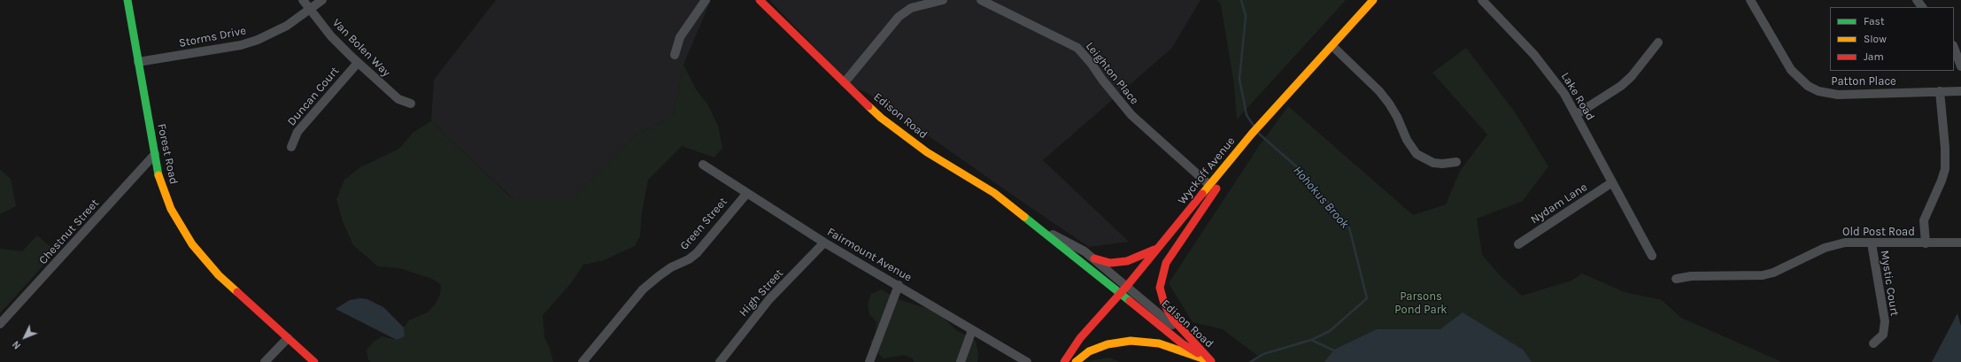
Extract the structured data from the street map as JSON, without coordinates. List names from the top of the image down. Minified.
{"streets":{"main road":["Edison Road","Forest Road","Wyckoff Avenue"],"street":["Storms Drive","Van Bolen Way","Leighton Place","Patton Place","Duncan Court","Lake Road","Nydam Lane","Green Street","Chestnut Street","Old Post Road","Fairmount Avenue","Mystic Court","High Street"]},"crossings":[["Storms Drive","Van Bolen Way"],["Storms Drive","Forest Road"],["Van Bolen Way","Duncan Court"],["Leighton Place","Wyckoff Avenue"],["Lake Road","Nydam Lane"],["Edison Road","Wyckoff Avenue"],["Forest Road","Chestnut Street"],["Green Street","Fairmount Avenue"],["Old Post Road","Mystic Court"],["Fairmount Avenue","High Street"]],"water":["Hohokus Brook"],"parks":["Parsons Pond Park"],"legend":["Fast","Slow","Jam"],"north":"bottom left"}
